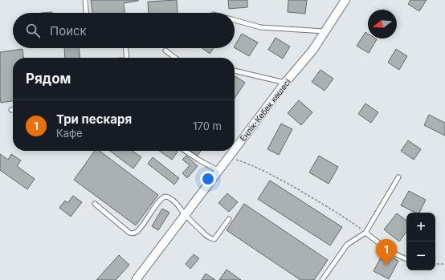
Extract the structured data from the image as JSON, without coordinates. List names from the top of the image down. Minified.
{"streets":{"street":["Еңлік-Кебек көшесі"]},"north":"left","page":{"search":"Поиск","heading":"Рядом","list":[{"mark":"1","name":"Три пескаря","note":"Кафе","value":"170 m"}],"map_buttons":["+","−"],"pins":"1"}}
